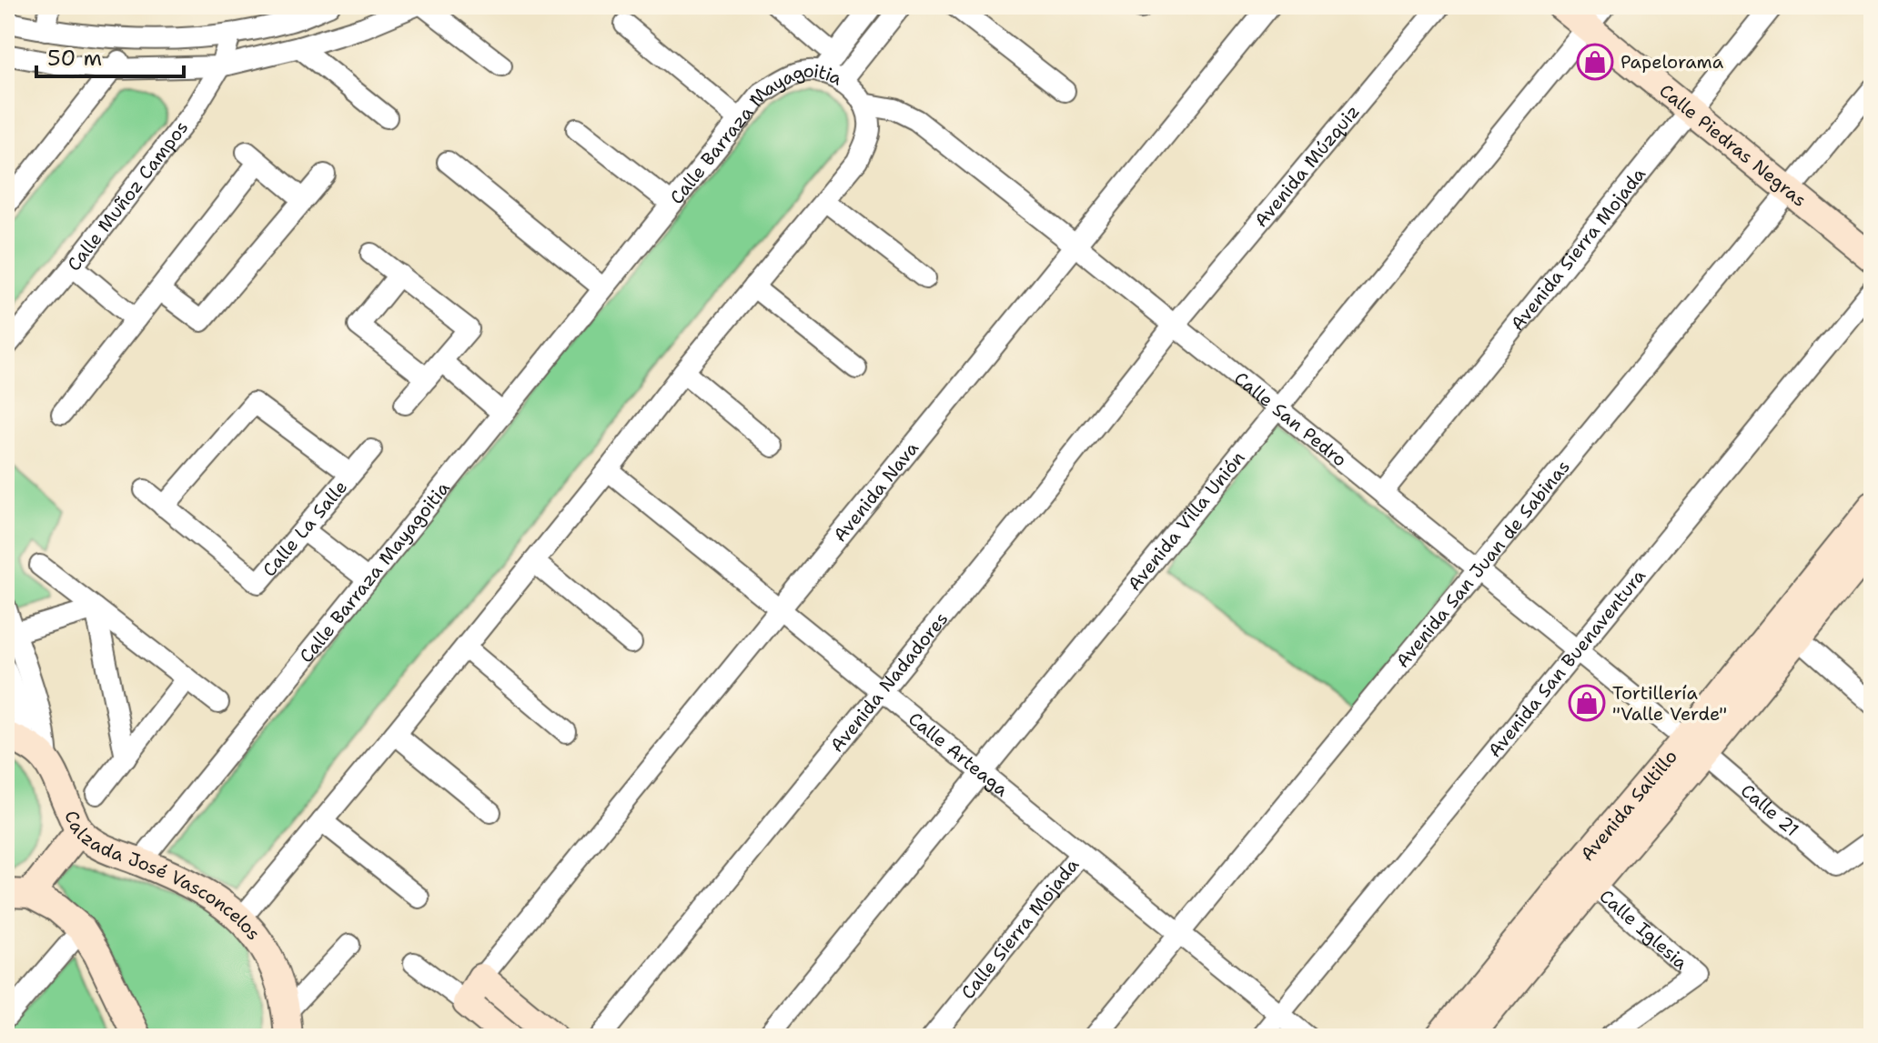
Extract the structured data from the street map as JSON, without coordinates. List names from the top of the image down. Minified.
{"streets":{"street":["Calle Piedras Negras","Calle Barraza Mayagoitia","Avenida Múzquiz","Calle Muñoz Campos","Avenida Sierra Mojada","Calle San Pedro","Avenida Nava","Avenida Villa Unión","Calle La Salle","Avenida San Juan de Sabinas","Avenida San Buenaventura","Avenida Nadadores","Calle Arteaga","Avenida Saltillo","Calle 21","Calzada José Vasconcelos","Calle Sierra Mojada","Calle Iglesia"]},"crossings":[["Calle Piedras Negras","Avenida Sierra Mojada"],["Calle Piedras Negras","Avenida Villa Unión"],["Calle Piedras Negras","Avenida San Juan de Sabinas"],["Calle Barraza Mayagoitia","Calle San Pedro"],["Calle Barraza Mayagoitia","Calle Arteaga"],["Calle Barraza Mayagoitia","Calzada José Vasconcelos"],["Avenida Múzquiz","Calle San Pedro"],["Avenida Múzquiz","Avenida Nadadores"],["Avenida Sierra Mojada","Calle San Pedro"],["Calle San Pedro","Avenida Nava"],["Calle San Pedro","Avenida Villa Unión"],["Calle San Pedro","Avenida San Juan de Sabinas"],["Calle San Pedro","Avenida San Buenaventura"],["Calle San Pedro","Avenida Nadadores"],["Calle San Pedro","Avenida Saltillo"],["Calle San Pedro","Calle 21"],["Avenida Nava","Calle Arteaga"],["Avenida Villa Unión","Calle Arteaga"],["Avenida San Juan de Sabinas","Calle Arteaga"],["Avenida San Buenaventura","Calle Arteaga"],["Avenida Nadadores","Calle Arteaga"],["Calle Arteaga","Calle Sierra Mojada"],["Avenida Saltillo","Calle 21"],["Avenida Saltillo","Calle Iglesia"]],"places":{"shop":["Papelorama","Tortillería \"Valle Verde\""]},"scale_bar":"50 m"}
